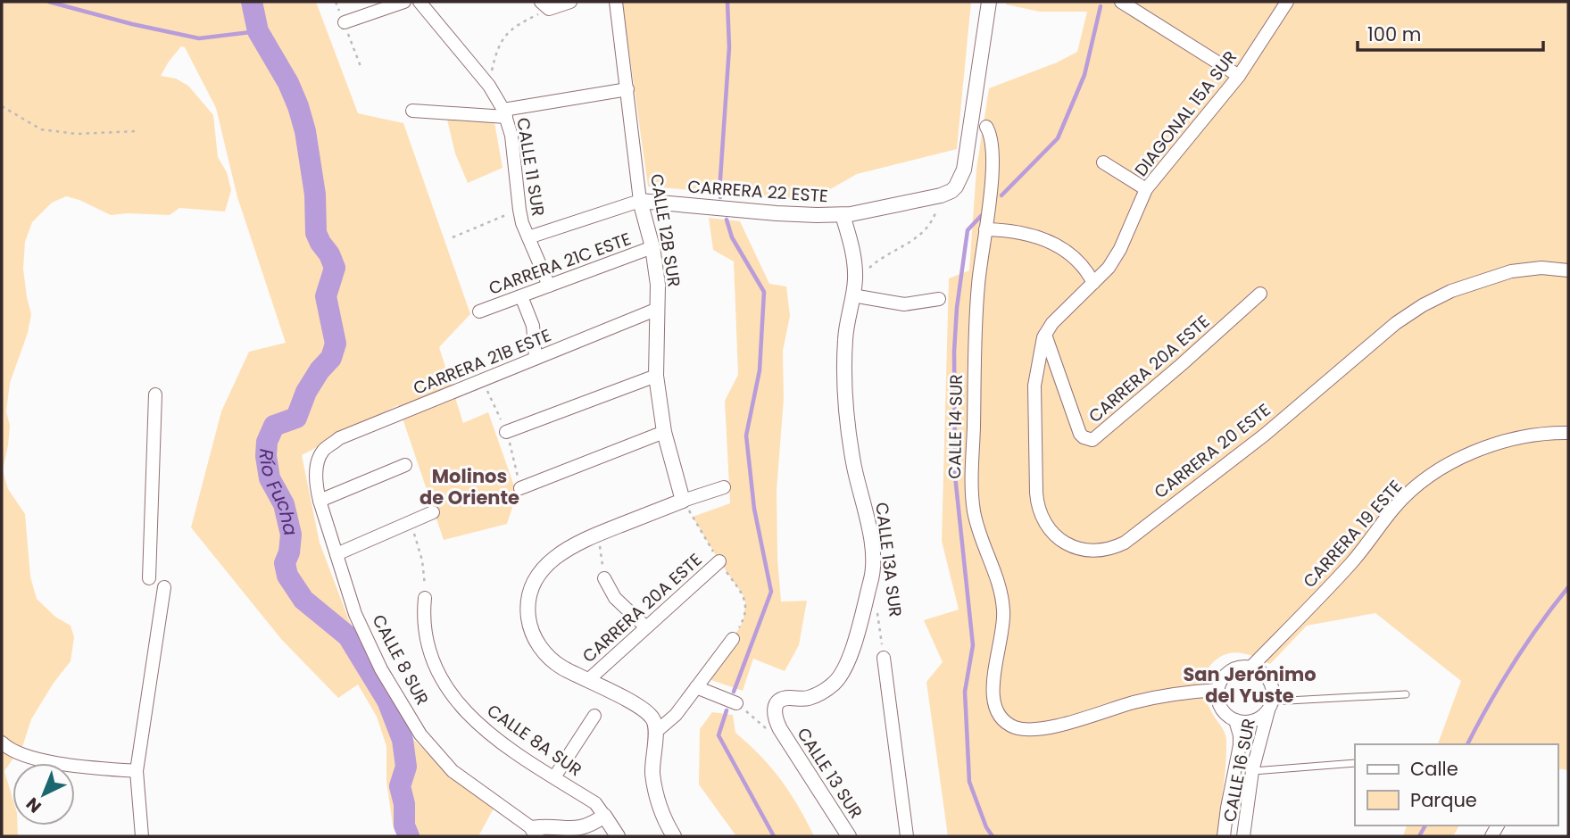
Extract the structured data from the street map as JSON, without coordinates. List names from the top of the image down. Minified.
{"streets":{"street":["DIAGONAL 15A SUR","CALLE 11 SUR","CARRERA 22 ESTE","CALLE 12B SUR","CARRERA 21C ESTE","CARRERA 21B ESTE","CARRERA 20A ESTE","CALLE 14 SUR","CARRERA 20 ESTE","CARRERA 19 ESTE","CALLE 13A SUR","CALLE 8 SUR","CALLE 8A SUR","CALLE 16 SUR","CALLE 13 SUR"]},"crossings":[["DIAGONAL 15A SUR","CARRERA 20A ESTE"],["DIAGONAL 15A SUR","CARRERA 20 ESTE"],["CALLE 11 SUR","CARRERA 22 ESTE"],["CALLE 11 SUR","CARRERA 21C ESTE"],["CARRERA 22 ESTE","CALLE 12B SUR"],["CARRERA 22 ESTE","CALLE 13A SUR"],["CALLE 12B SUR","CARRERA 21C ESTE"],["CALLE 12B SUR","CARRERA 21B ESTE"],["CARRERA 21B ESTE","CALLE 8 SUR"],["CARRERA 20A ESTE","CARRERA 20 ESTE"],["CALLE 14 SUR","CARRERA 19 ESTE"],["CALLE 14 SUR","CALLE 16 SUR"],["CARRERA 19 ESTE","CALLE 16 SUR"],["CALLE 13A SUR","CALLE 13 SUR"]],"districts":["Molinos de Oriente","San Jerónimo del Yuste"],"water":["Río Fucha"],"legend":["Calle","Parque"],"scale_bar":"100 m","north":"bottom left"}
